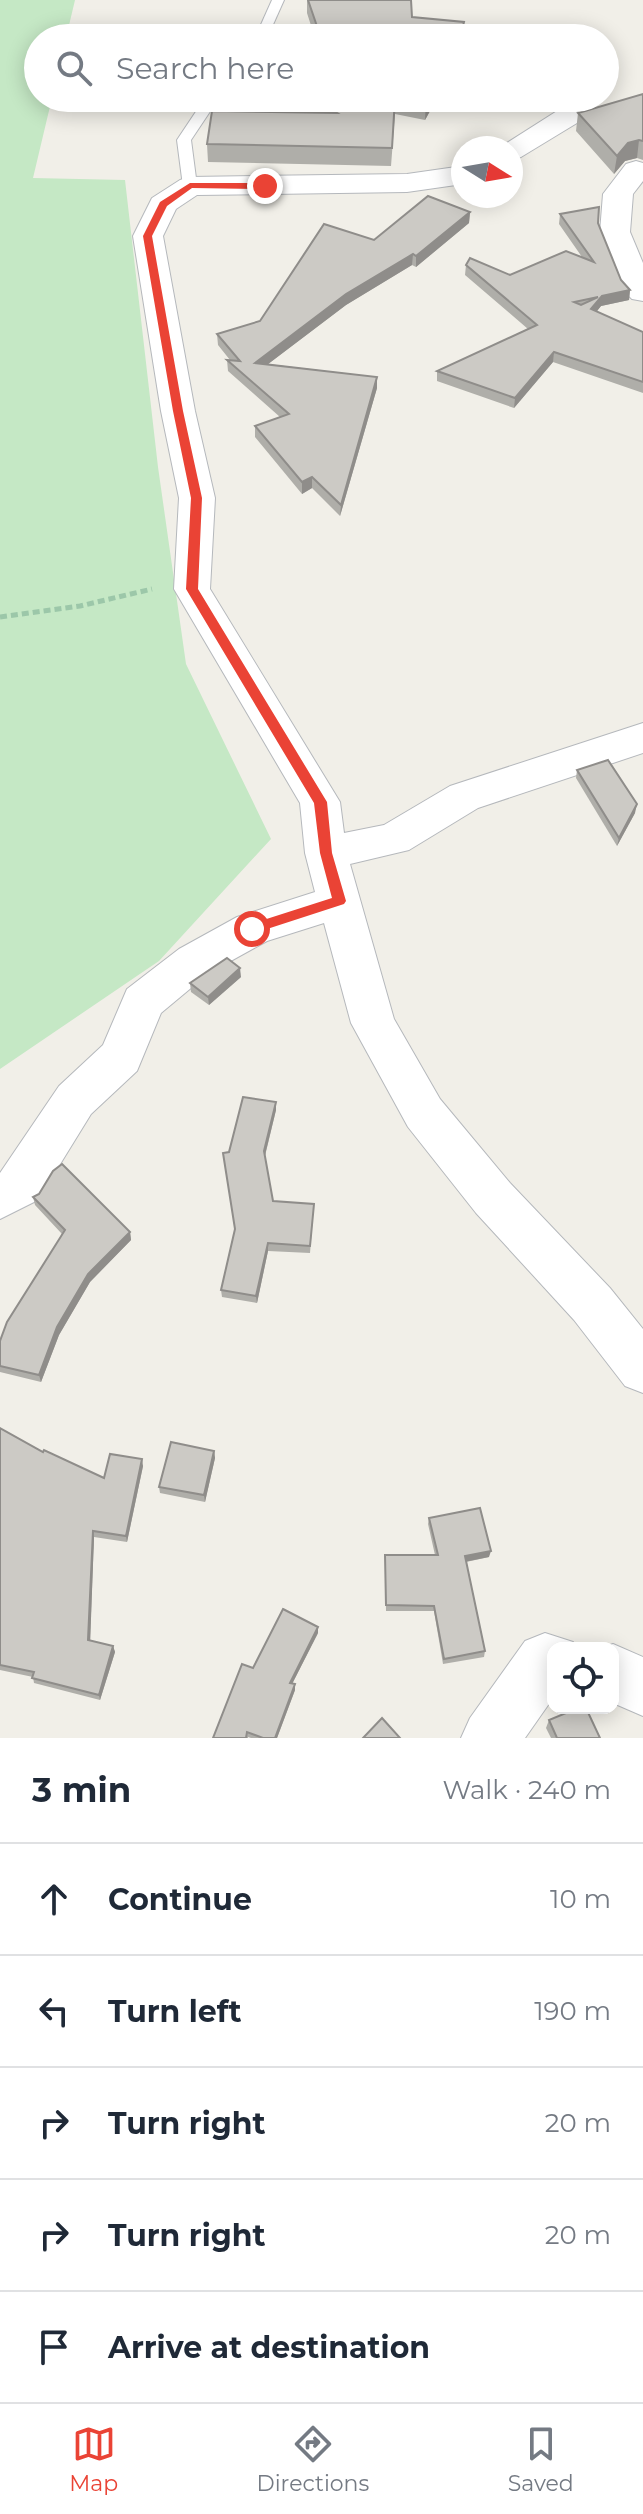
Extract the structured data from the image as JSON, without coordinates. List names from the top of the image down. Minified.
{"north":"right","page":{"search":"Search here","heading":["3 min","Walk · 240 m"],"list":[["Continue","10 m"],["Turn left","190 m"],["Turn right","20 m"],["Turn right","20 m"],"Arrive at destination"],"nav":["Map","Directions","Saved"]}}
